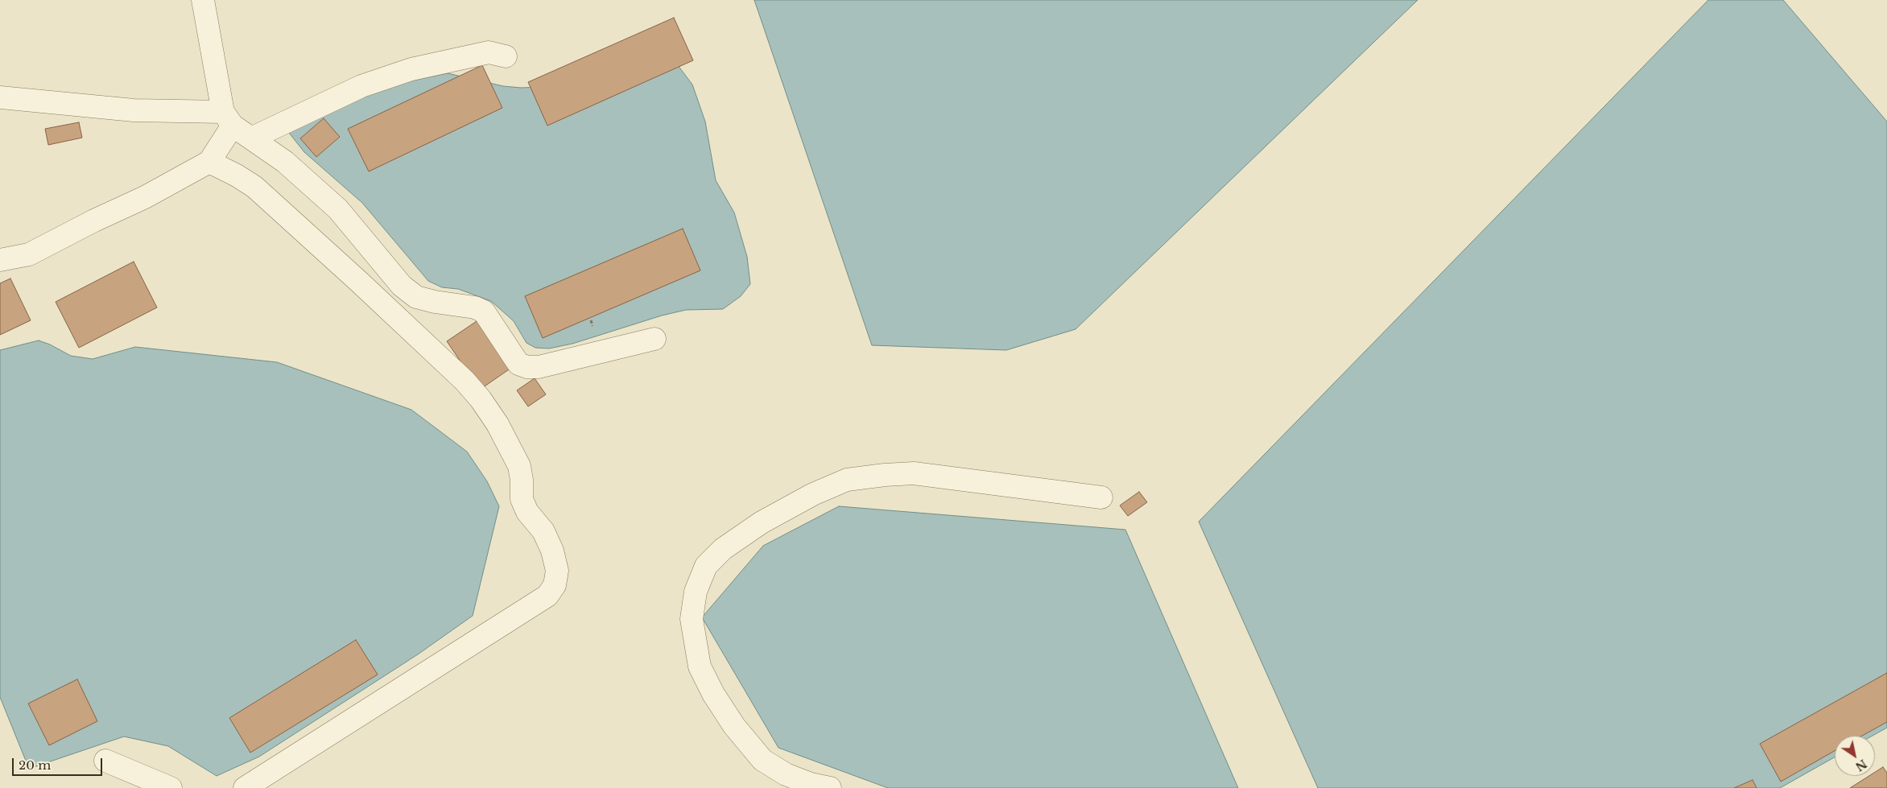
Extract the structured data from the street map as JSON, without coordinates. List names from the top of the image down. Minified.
{"scale_bar":"20 m","north":"bottom right"}
